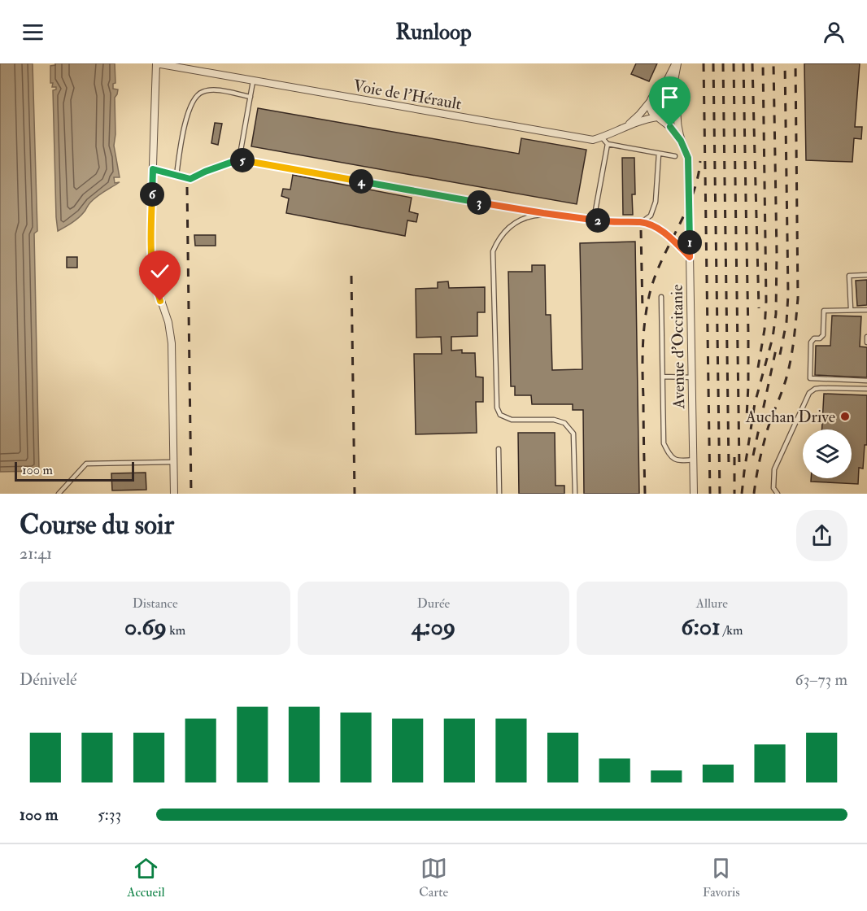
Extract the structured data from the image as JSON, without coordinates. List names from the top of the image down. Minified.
{"streets":{"street":["Voie de l'Hérault","Avenue d'Occitanie"]},"crossings":[["Voie de l'Hérault","Avenue d'Occitanie"]],"places":["Auchan Drive"],"scale_bar":"100 m","page":{"header":"Runloop","pins":["5","4","6","3","2","1"],"scale":"100 m","heading":["Course du soir","21:41"],"stats":[["Distance","0.69 km"],["Durée","4:09"],["Allure","6:01 /km"]],"chart":["Dénivelé","63–73 m"],"list":[{"name":"100 m","note":"5:33"}],"tabs":["Accueil","Carte","Favoris"]}}
